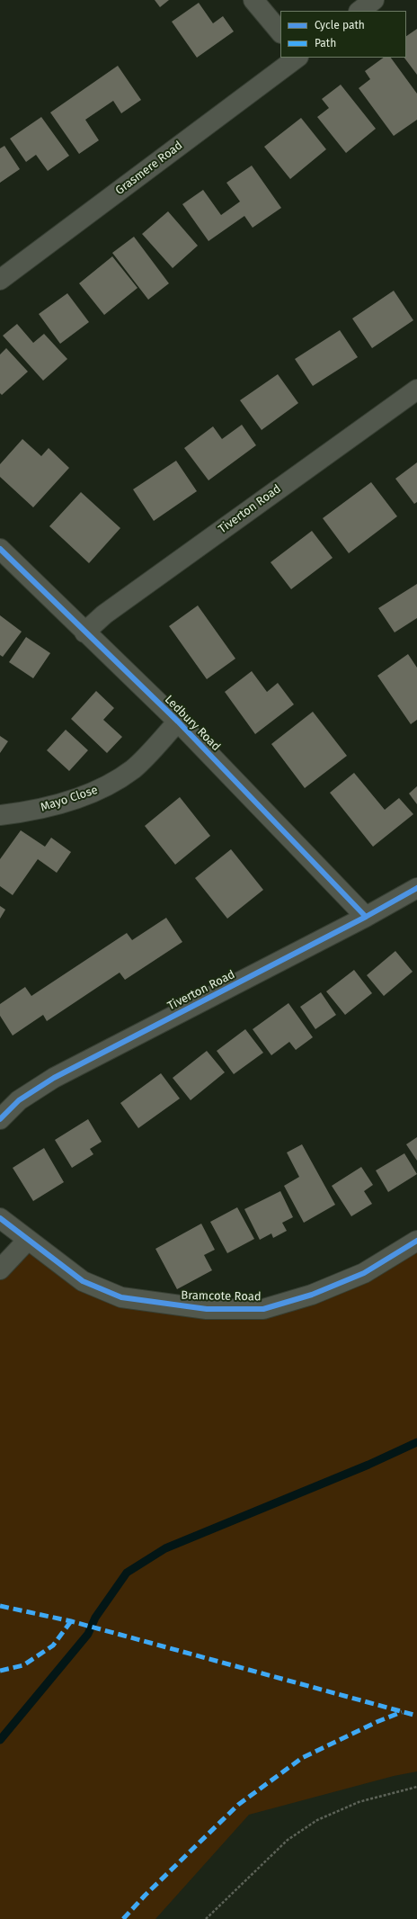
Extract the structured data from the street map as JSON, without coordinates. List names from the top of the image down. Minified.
{"streets":{"street":["Grasmere Road","Tiverton Road","Ledbury Road","Mayo Close","Bramcote Road"]},"crossings":[["Tiverton Road","Ledbury Road"],["Ledbury Road","Mayo Close"]],"legend":["Cycle path","Path"]}
